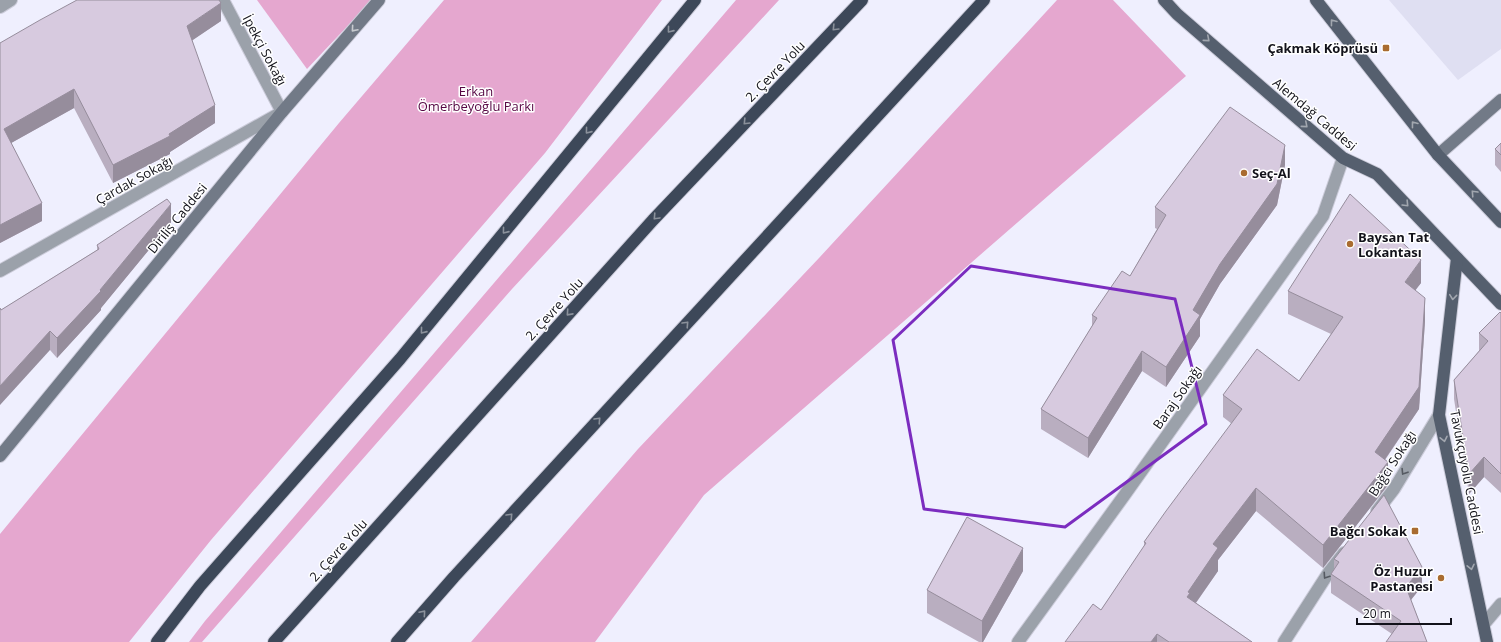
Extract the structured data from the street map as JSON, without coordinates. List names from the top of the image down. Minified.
{"streets":{"highway":["2. Çevre Yolu"],"main road":["Alemdağ Caddesi","Diriliş Caddesi","Tavukçuyolu Caddesi"],"street":["İpekçi Sokağı","Çardak Sokağı","Baraj Sokağı","Bağcı Sokağı"]},"crossings":[["İpekçi Sokağı","Çardak Sokağı"],["İpekçi Sokağı","Diriliş Caddesi"],["Alemdağ Caddesi","Baraj Sokağı"],["Alemdağ Caddesi","Tavukçuyolu Caddesi"],["Çardak Sokağı","Diriliş Caddesi"],["Bağcı Sokağı","Tavukçuyolu Caddesi"]],"one_way":["Bağcı Sokağı","Tavukçuyolu Caddesi"],"parks":["Erkan Ömerbeyoğlu Parkı"],"places":{"transit":["Çakmak Köprüsü","Bağcı Sokak"],"other":["Seç-Al","Baysan Tat Lokantası","Öz Huzur Pastanesi"]},"scale_bar":"20 m"}
